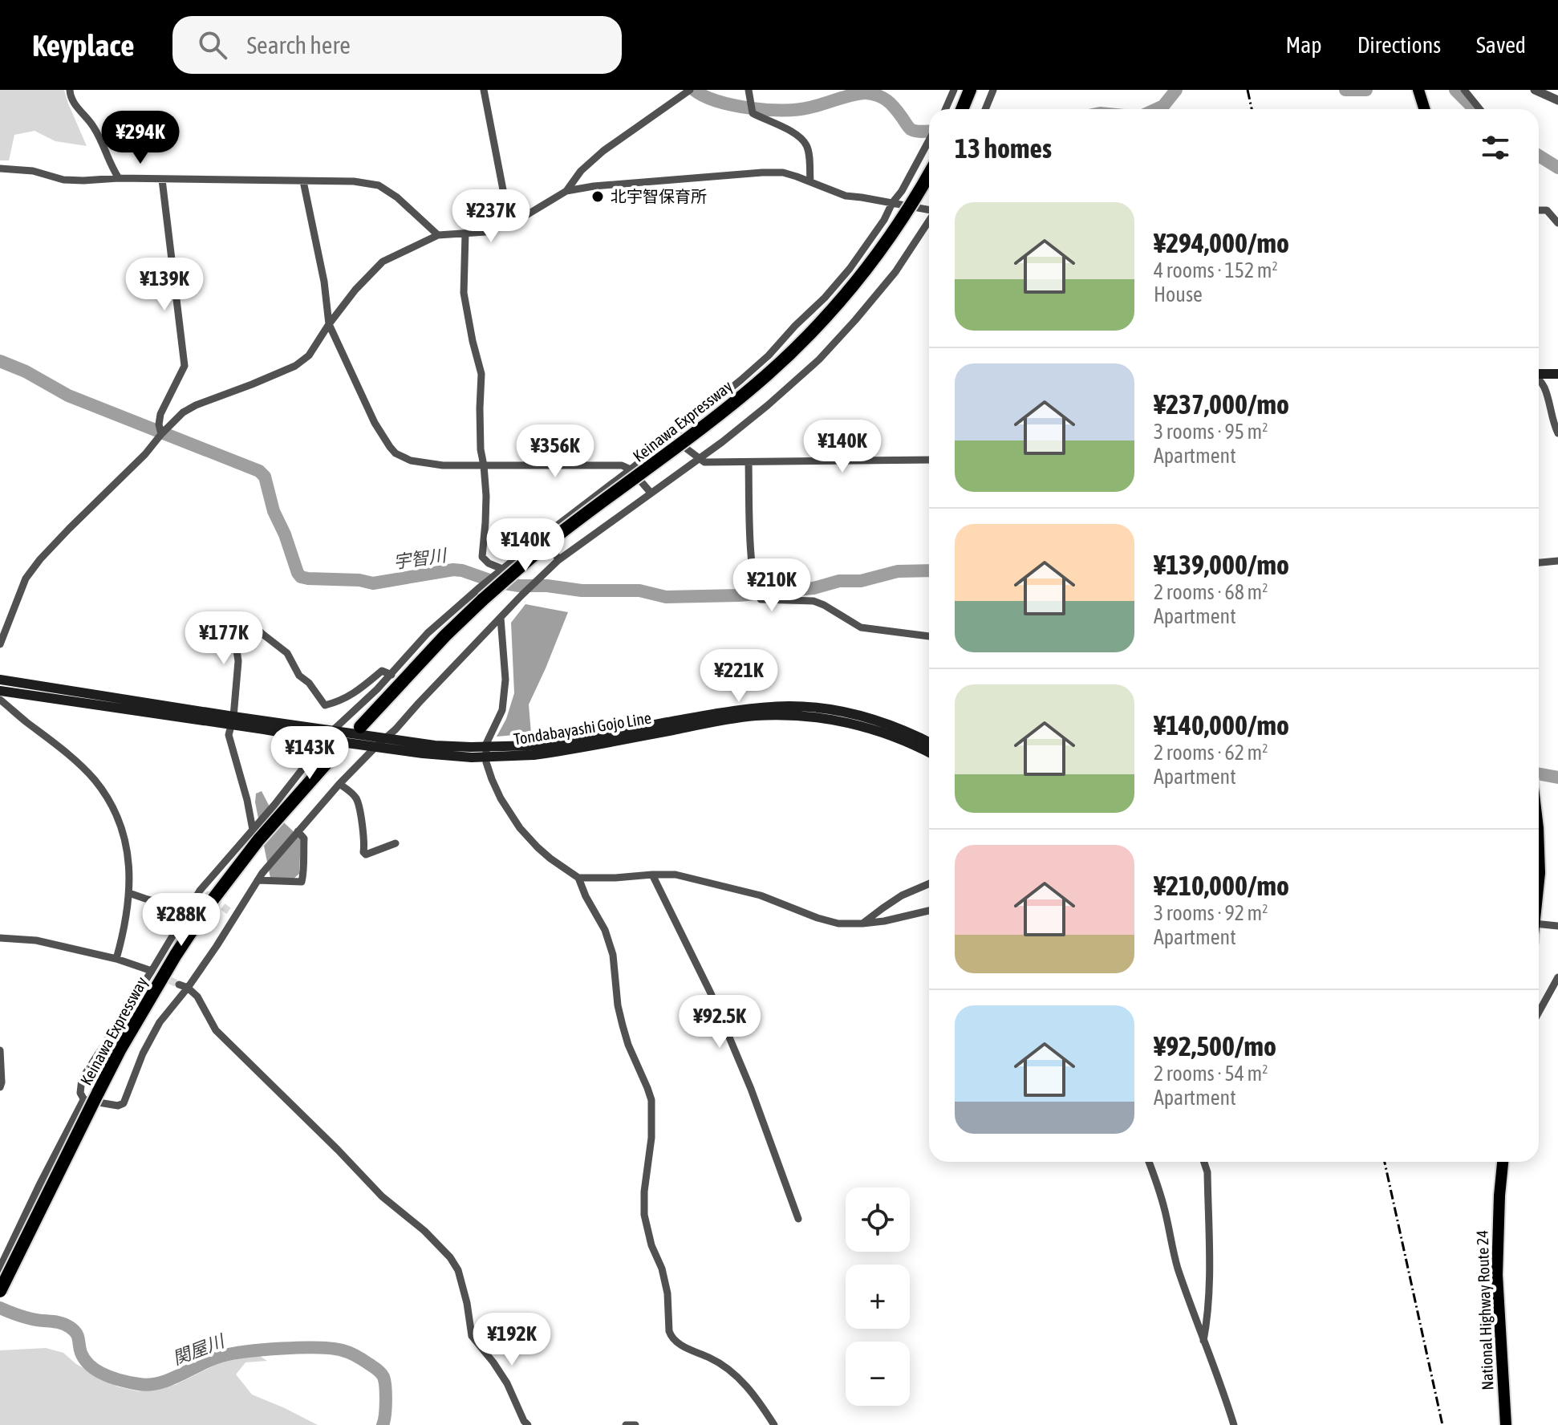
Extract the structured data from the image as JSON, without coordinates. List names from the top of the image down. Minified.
{"streets":{"highway":["Keinawa Expressway","National Highway Route 24"],"main road":["Tondabayashi Gojo Line"]},"water":["宇智川","関屋川"],"places":["北宇智保育所"],"page":{"header":"Keyplace","search":"Search here","nav":["Map","Directions","Saved"],"heading":"13 homes","price":["¥294K","¥237K","¥139K","¥140K","¥356K","¥140K","¥210K","¥177K","¥221K","¥143K","¥288K","¥92.5K","¥192K"],"list":[{"name":"¥294,000/mo","note":"4 rooms · 152 m² · House"},{"name":"¥237,000/mo","note":"3 rooms · 95 m² · Apartment"},{"name":"¥139,000/mo","note":"2 rooms · 68 m² · Apartment"},{"name":"¥140,000/mo","note":"2 rooms · 62 m² · Apartment"},{"name":"¥210,000/mo","note":"3 rooms · 92 m² · Apartment"},{"name":"¥92,500/mo","note":"2 rooms · 54 m² · Apartment"}],"map_buttons":["+","−"]}}
